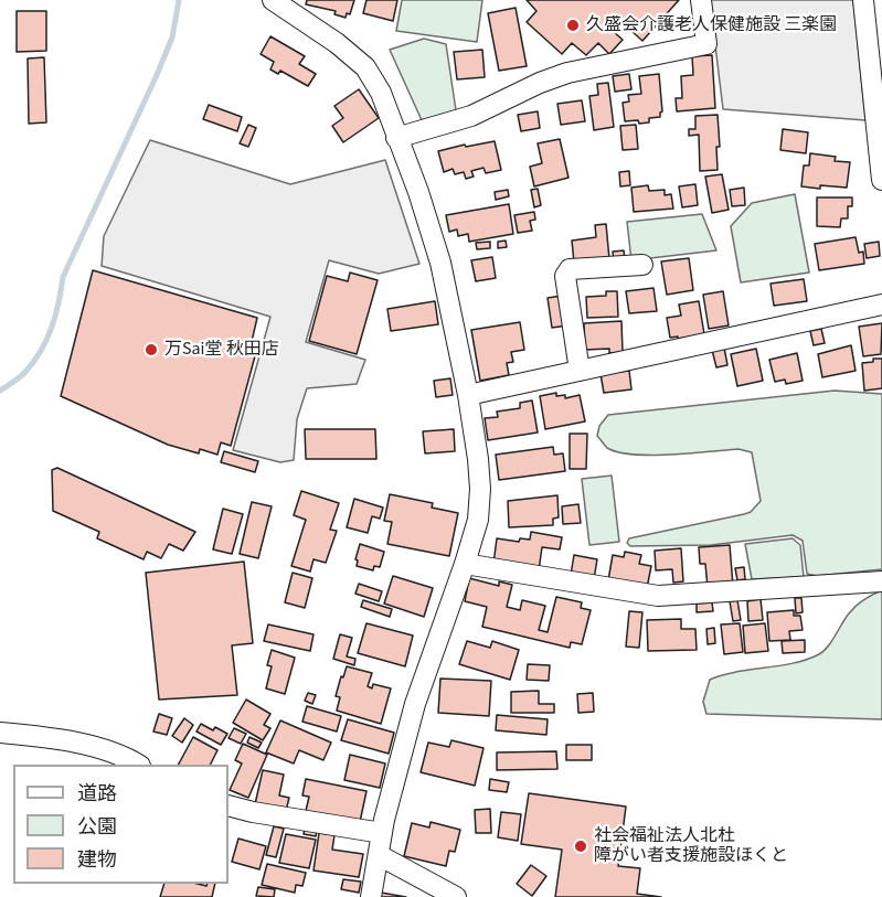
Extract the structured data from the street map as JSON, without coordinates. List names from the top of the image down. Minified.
{"places":["久盛会介護老人保健施設 三楽園","万Sai堂 秋田店","社会福祉法人北杜 障がい者支援施設ほくと"],"legend":["道路","公園","建物"]}
